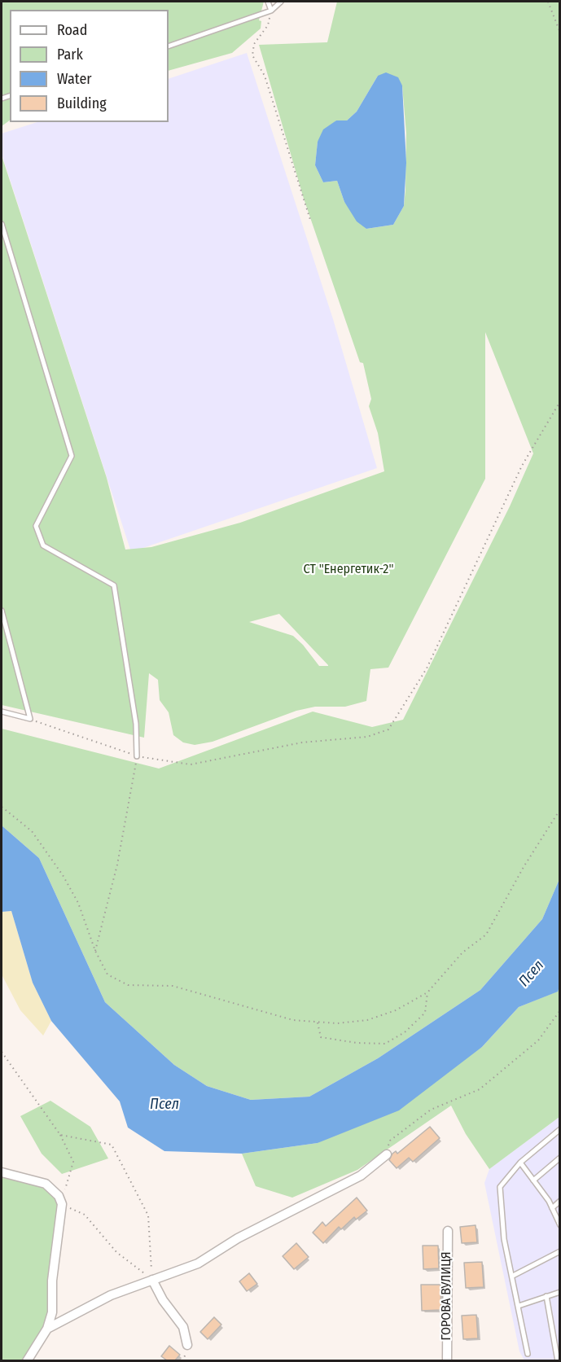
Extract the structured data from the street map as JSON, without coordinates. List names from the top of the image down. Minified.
{"streets":{"street":["ГОРОВА ВУЛИЦЯ"]},"water":["Псел"],"parks":["СТ \"Енергетик-2\""],"legend":["Road","Park","Water","Building"]}
